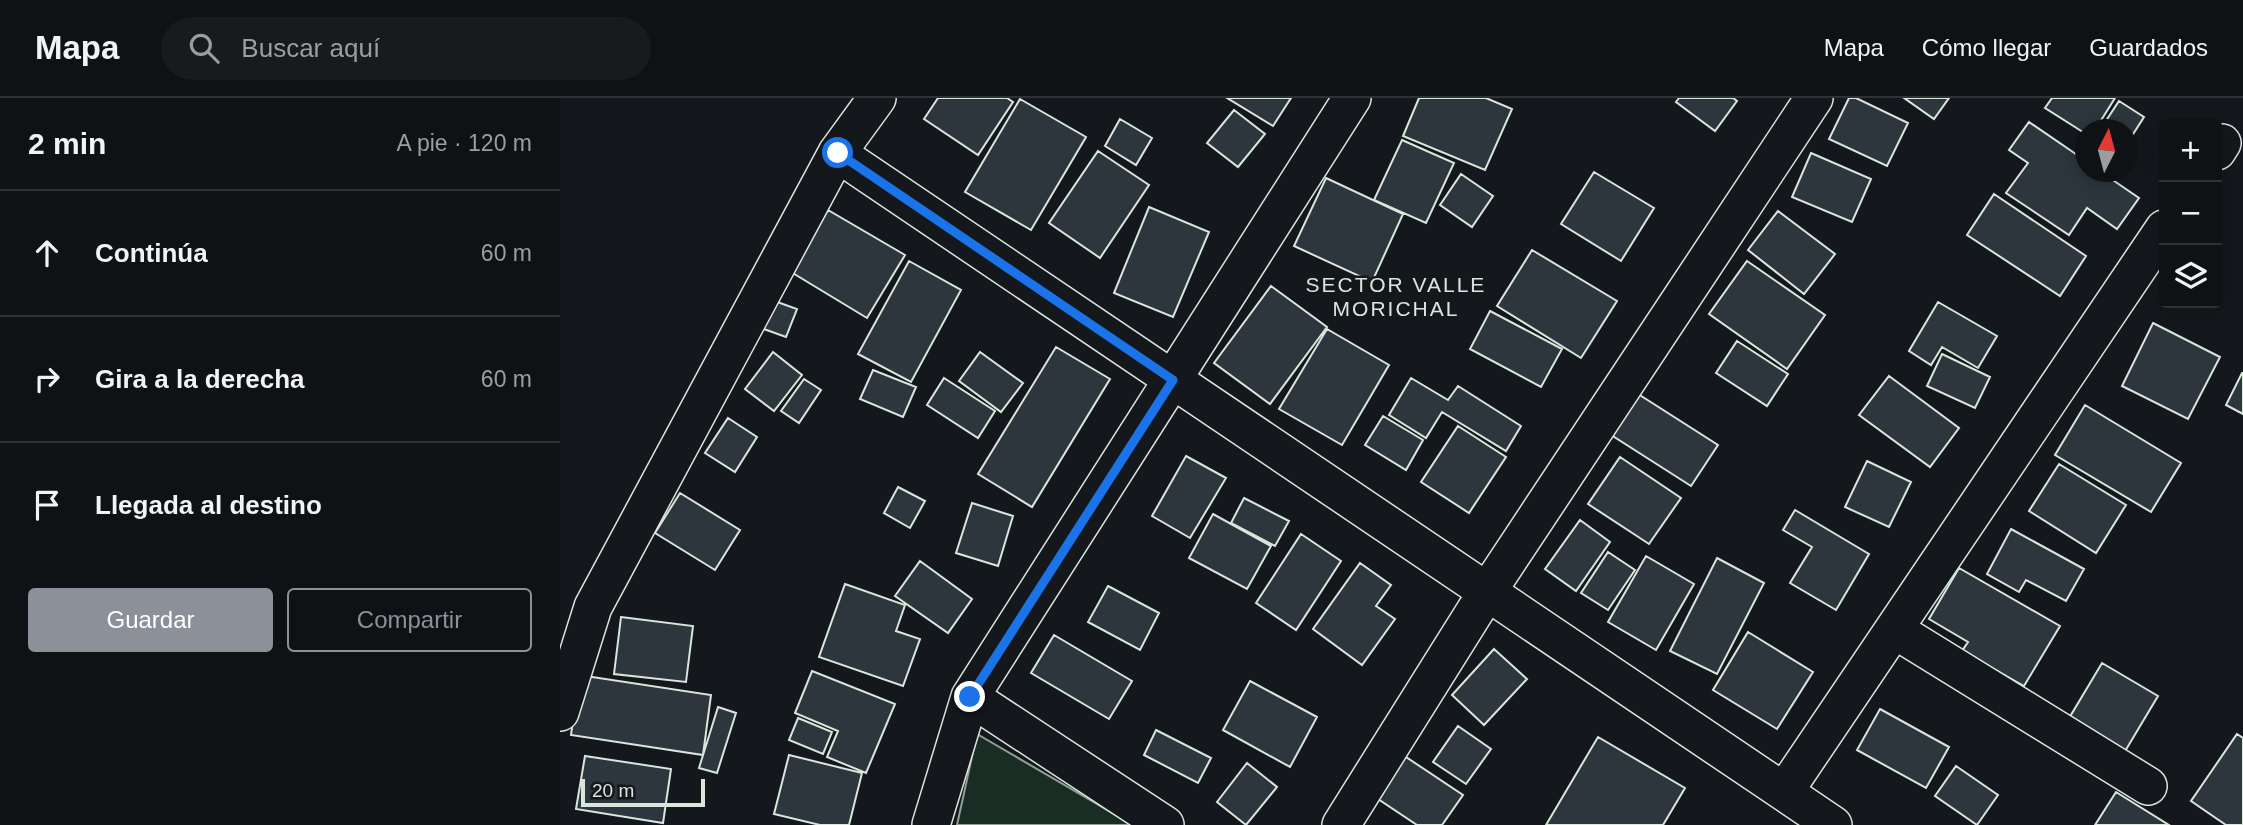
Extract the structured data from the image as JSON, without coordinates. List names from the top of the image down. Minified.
{"districts":["SECTOR VALLE MORICHAL"],"scale_bar":"20 m","north":"top","page":{"header":"Mapa","search":"Buscar aquí","nav":["Mapa","Cómo llegar","Guardados"],"heading":["2 min","A pie · 120 m"],"map_buttons":["+","−"],"list":[["Continúa","60 m"],["Gira a la derecha","60 m"],"Llegada al destino"],"buttons":["Guardar","Compartir"],"scale":"20 m"}}
